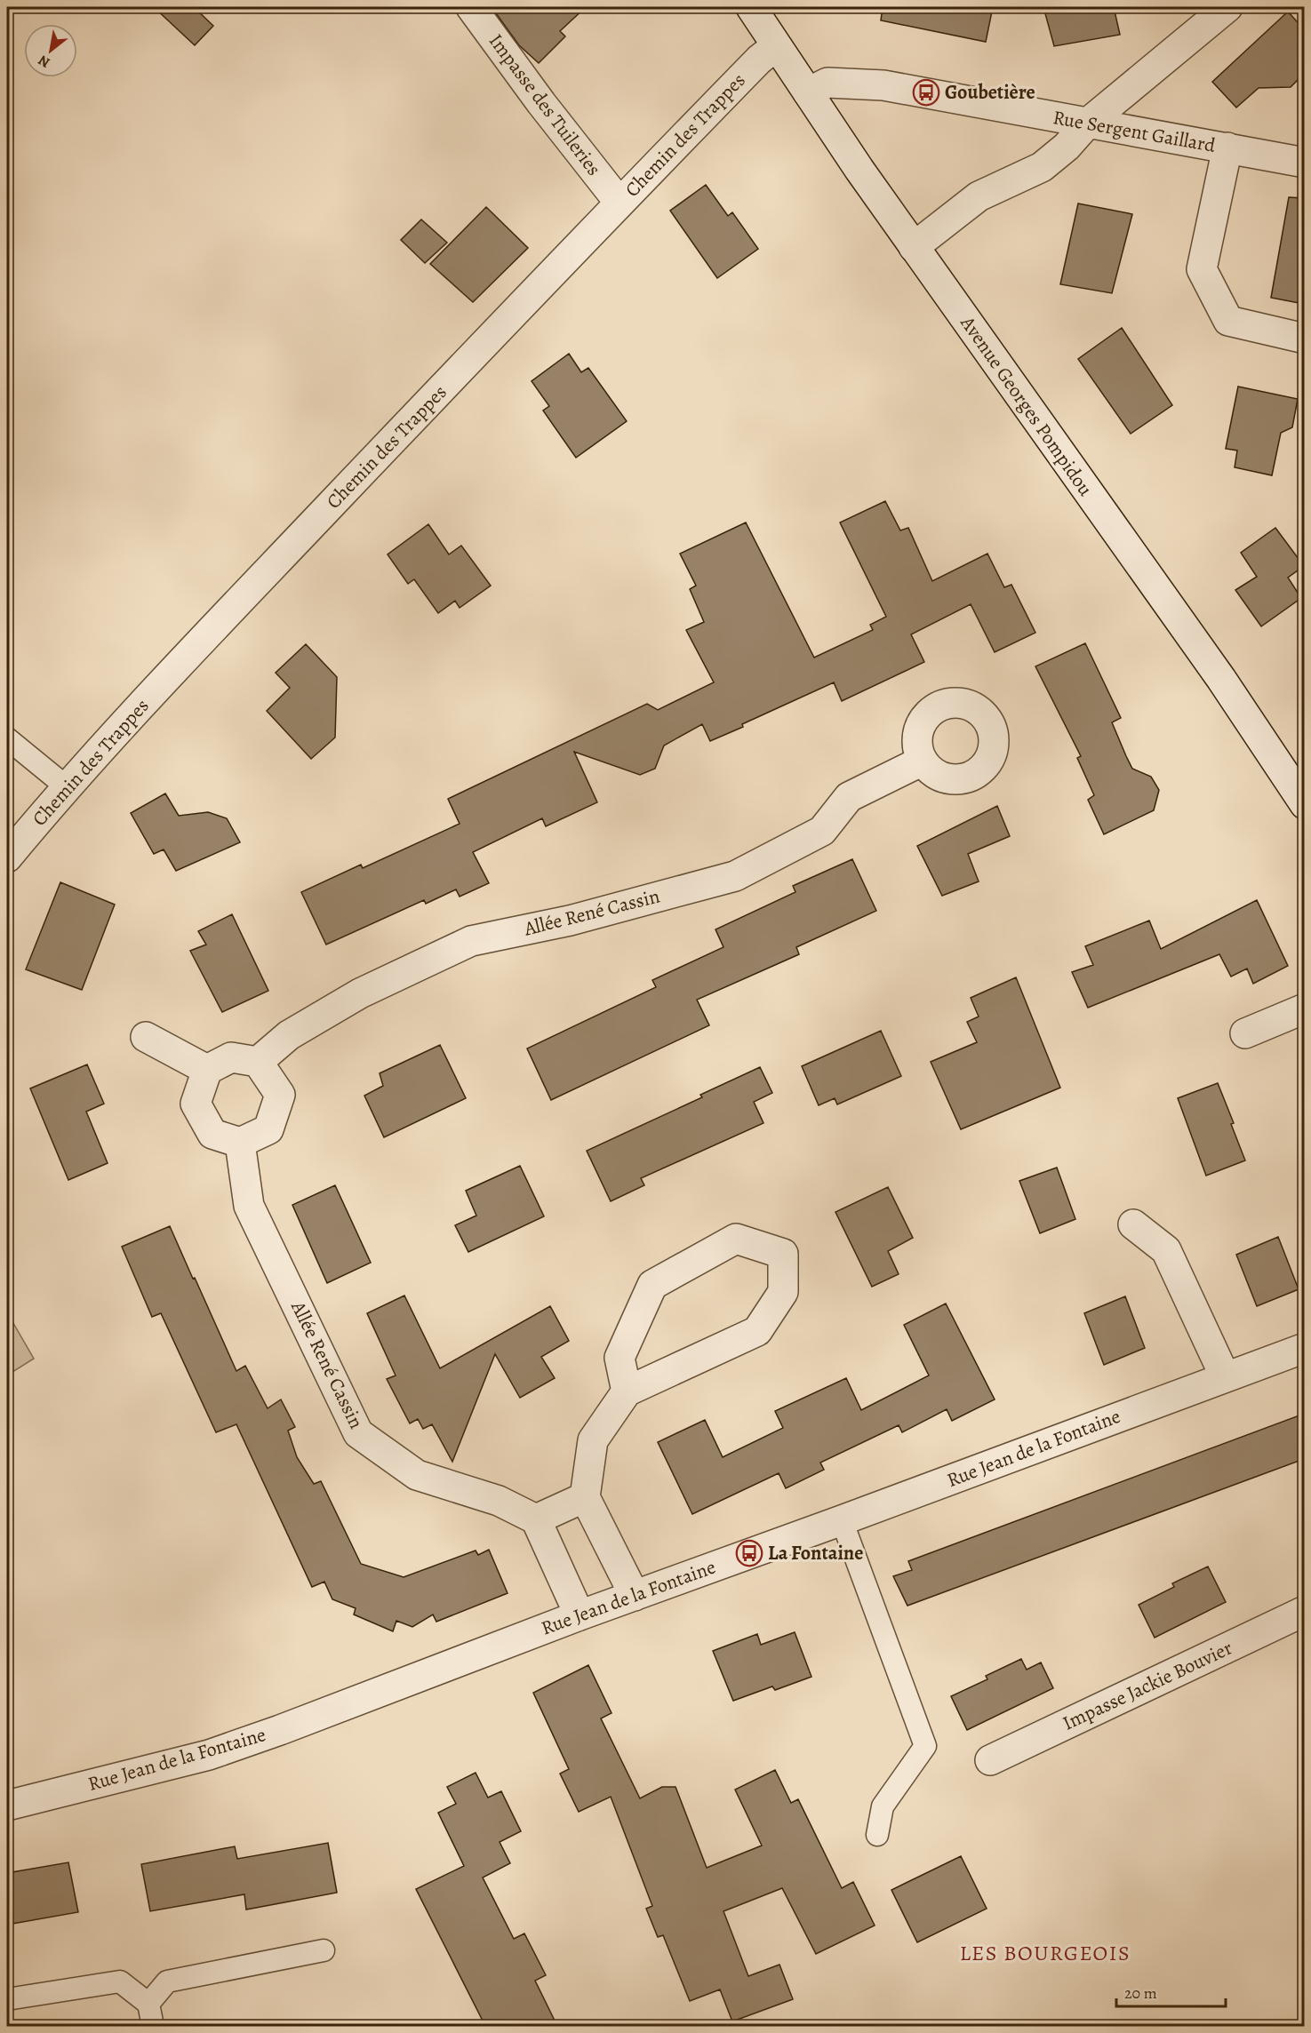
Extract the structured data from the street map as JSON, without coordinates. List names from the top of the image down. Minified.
{"streets":{"street":["Impasse des Tuileries","Rue Sergent Gaillard","Chemin des Trappes","Avenue Georges Pompidou","Allée René Cassin","Rue Jean de la Fontaine","Impasse Jackie Bouvier"]},"crossings":[["Impasse des Tuileries","Chemin des Trappes"],["Rue Sergent Gaillard","Avenue Georges Pompidou"],["Chemin des Trappes","Avenue Georges Pompidou"]],"districts":["LES BOURGEOIS"],"places":{"bus stop":["Goubetière","La Fontaine"]},"scale_bar":"20 m","north":"bottom left"}
